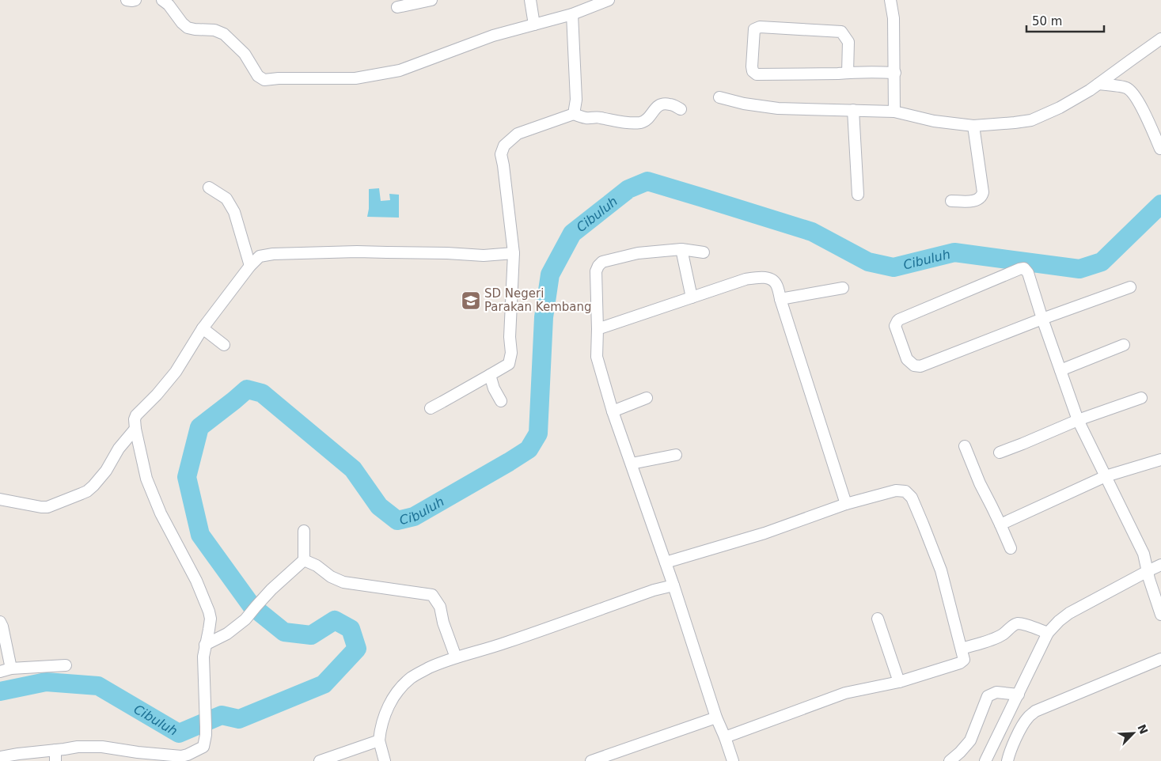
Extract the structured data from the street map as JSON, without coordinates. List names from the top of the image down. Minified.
{"water":["Cibuluh"],"places":{"school or university":["SD Negeri Parakan Kembang"]},"scale_bar":"50 m","north":"top right"}
